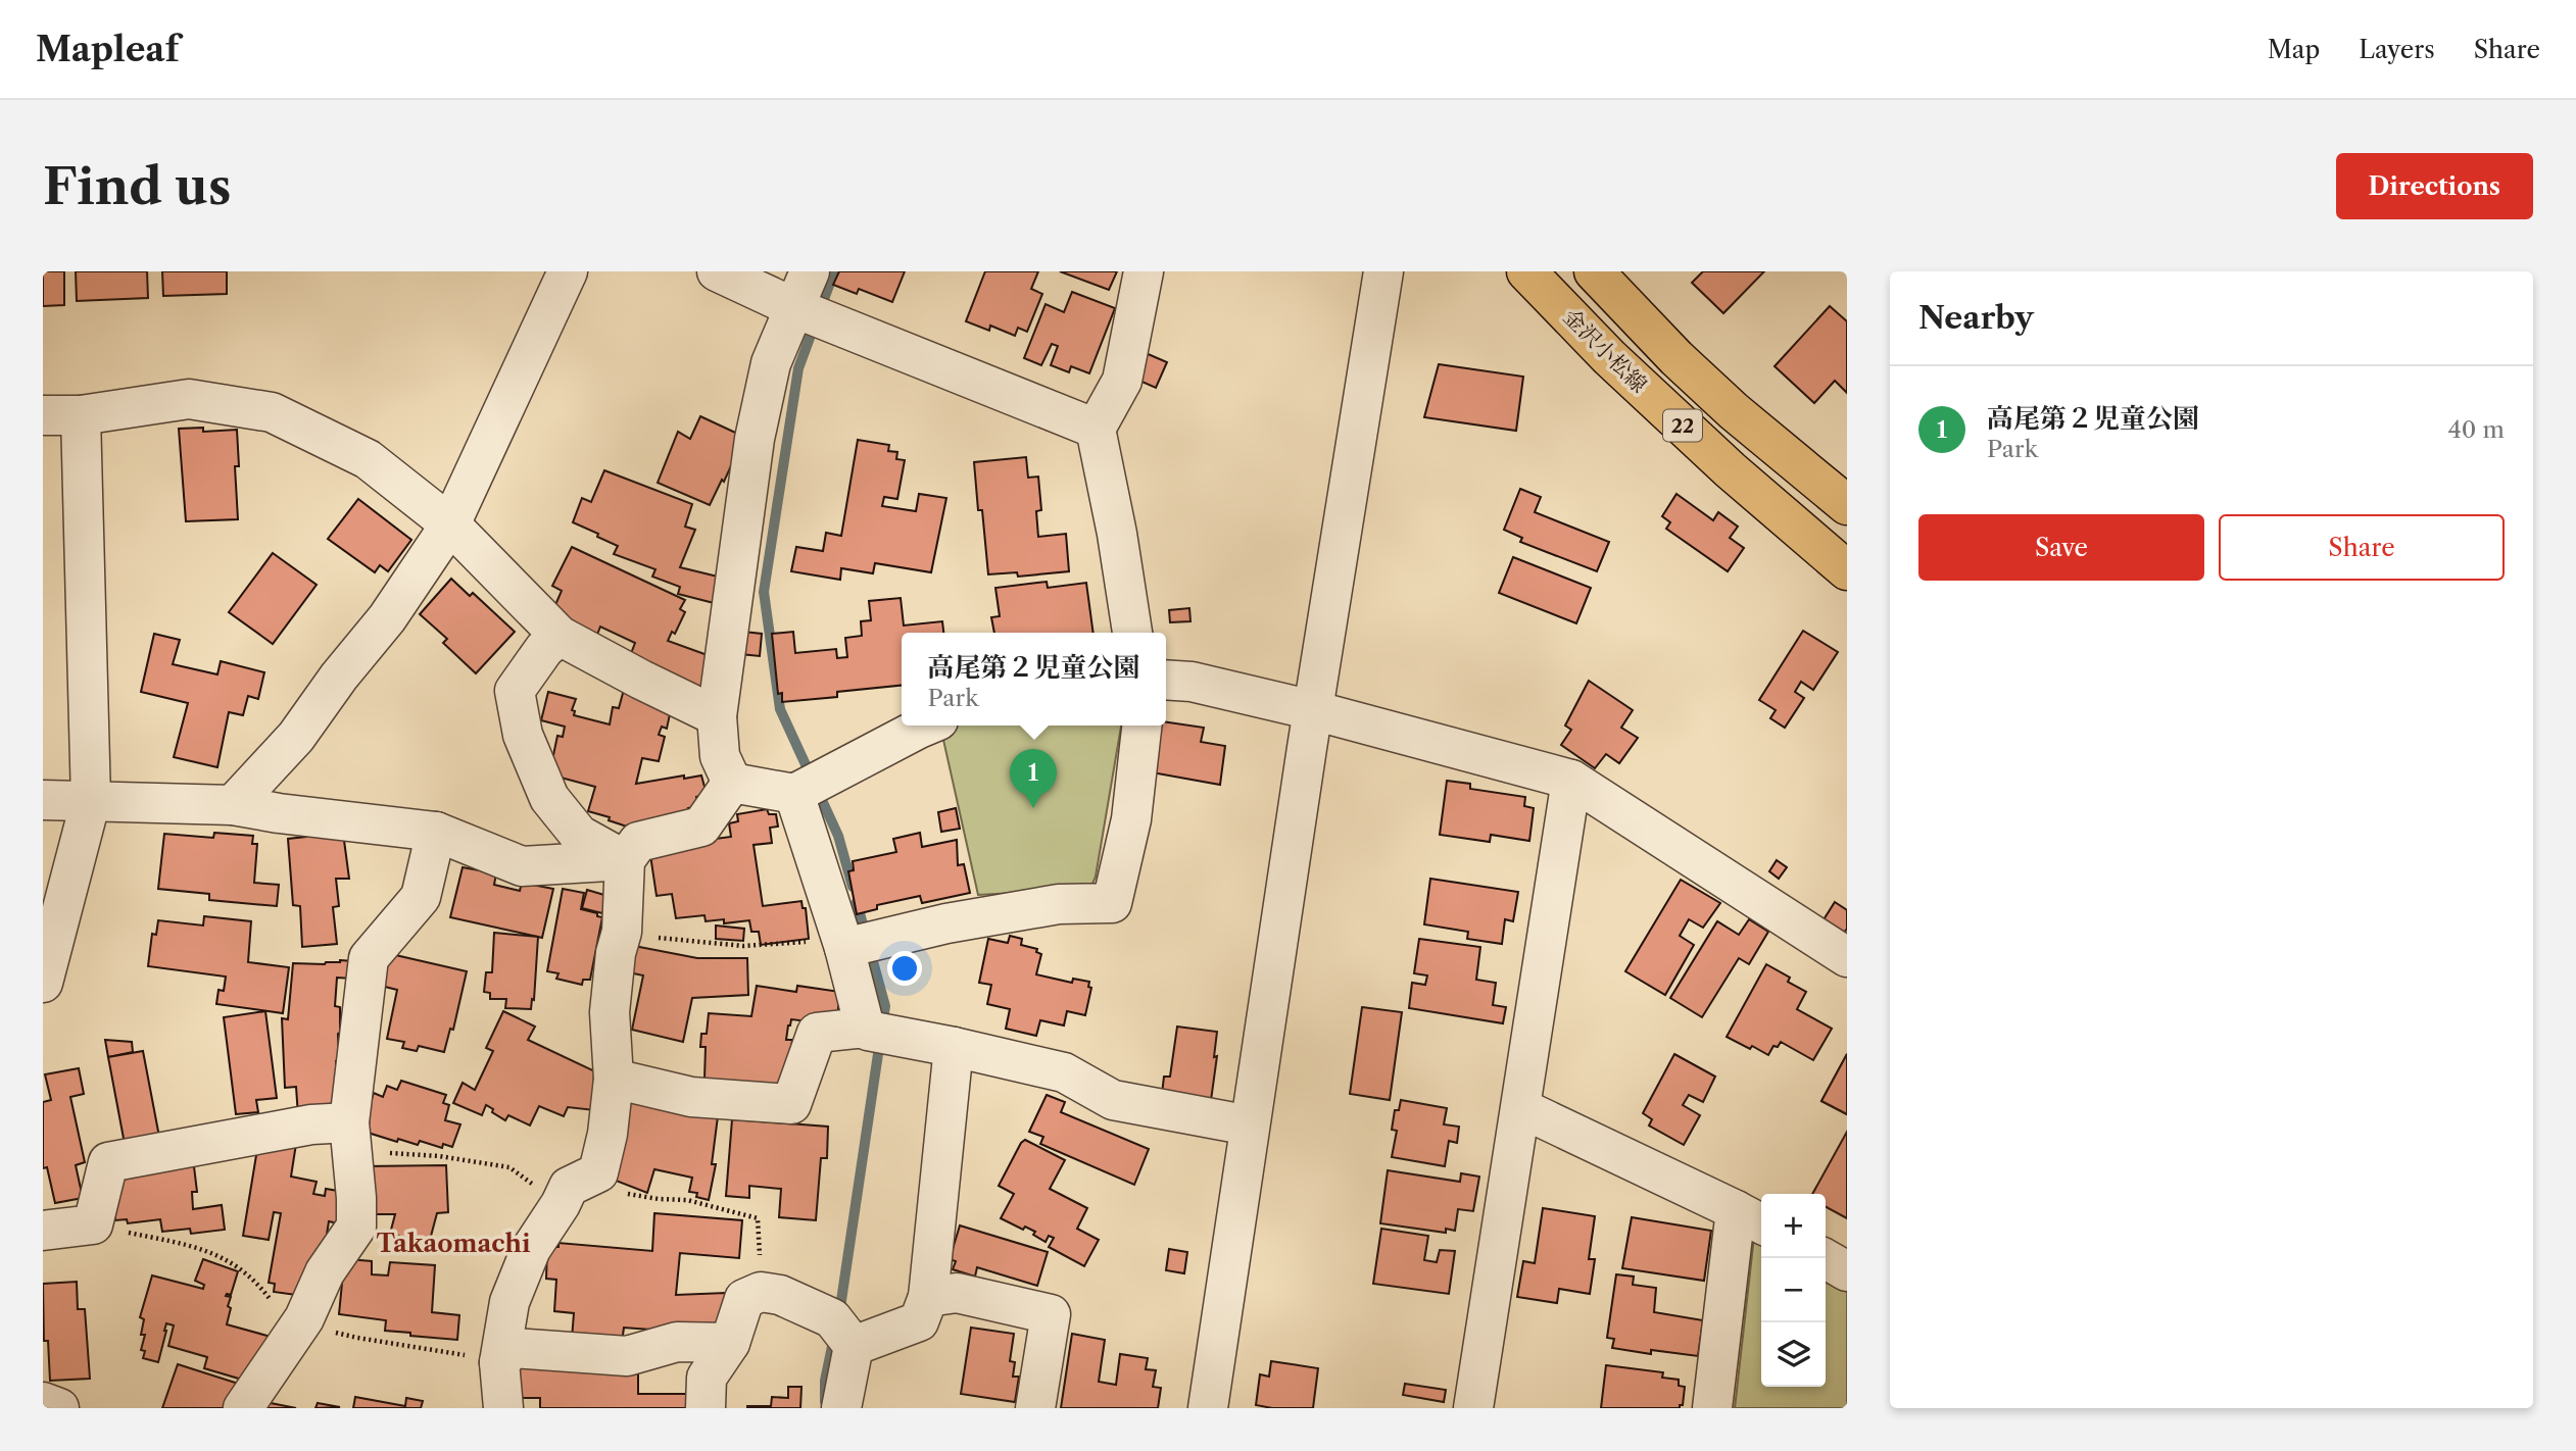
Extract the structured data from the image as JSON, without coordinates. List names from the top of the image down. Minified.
{"streets":{"main road":["金沢小松線","22"]},"districts":["Takaomachi"],"page":{"header":"Mapleaf","nav":["Map","Layers","Share"],"buttons":["Directions",["Save","Share"]],"title":"Find us","heading":"Nearby","list":[{"mark":"1","name":"高尾第２児童公園","note":"Park","value":"40 m"}],"popup":["高尾第２児童公園","Park"],"pins":"1","map_buttons":["+","−"]}}
